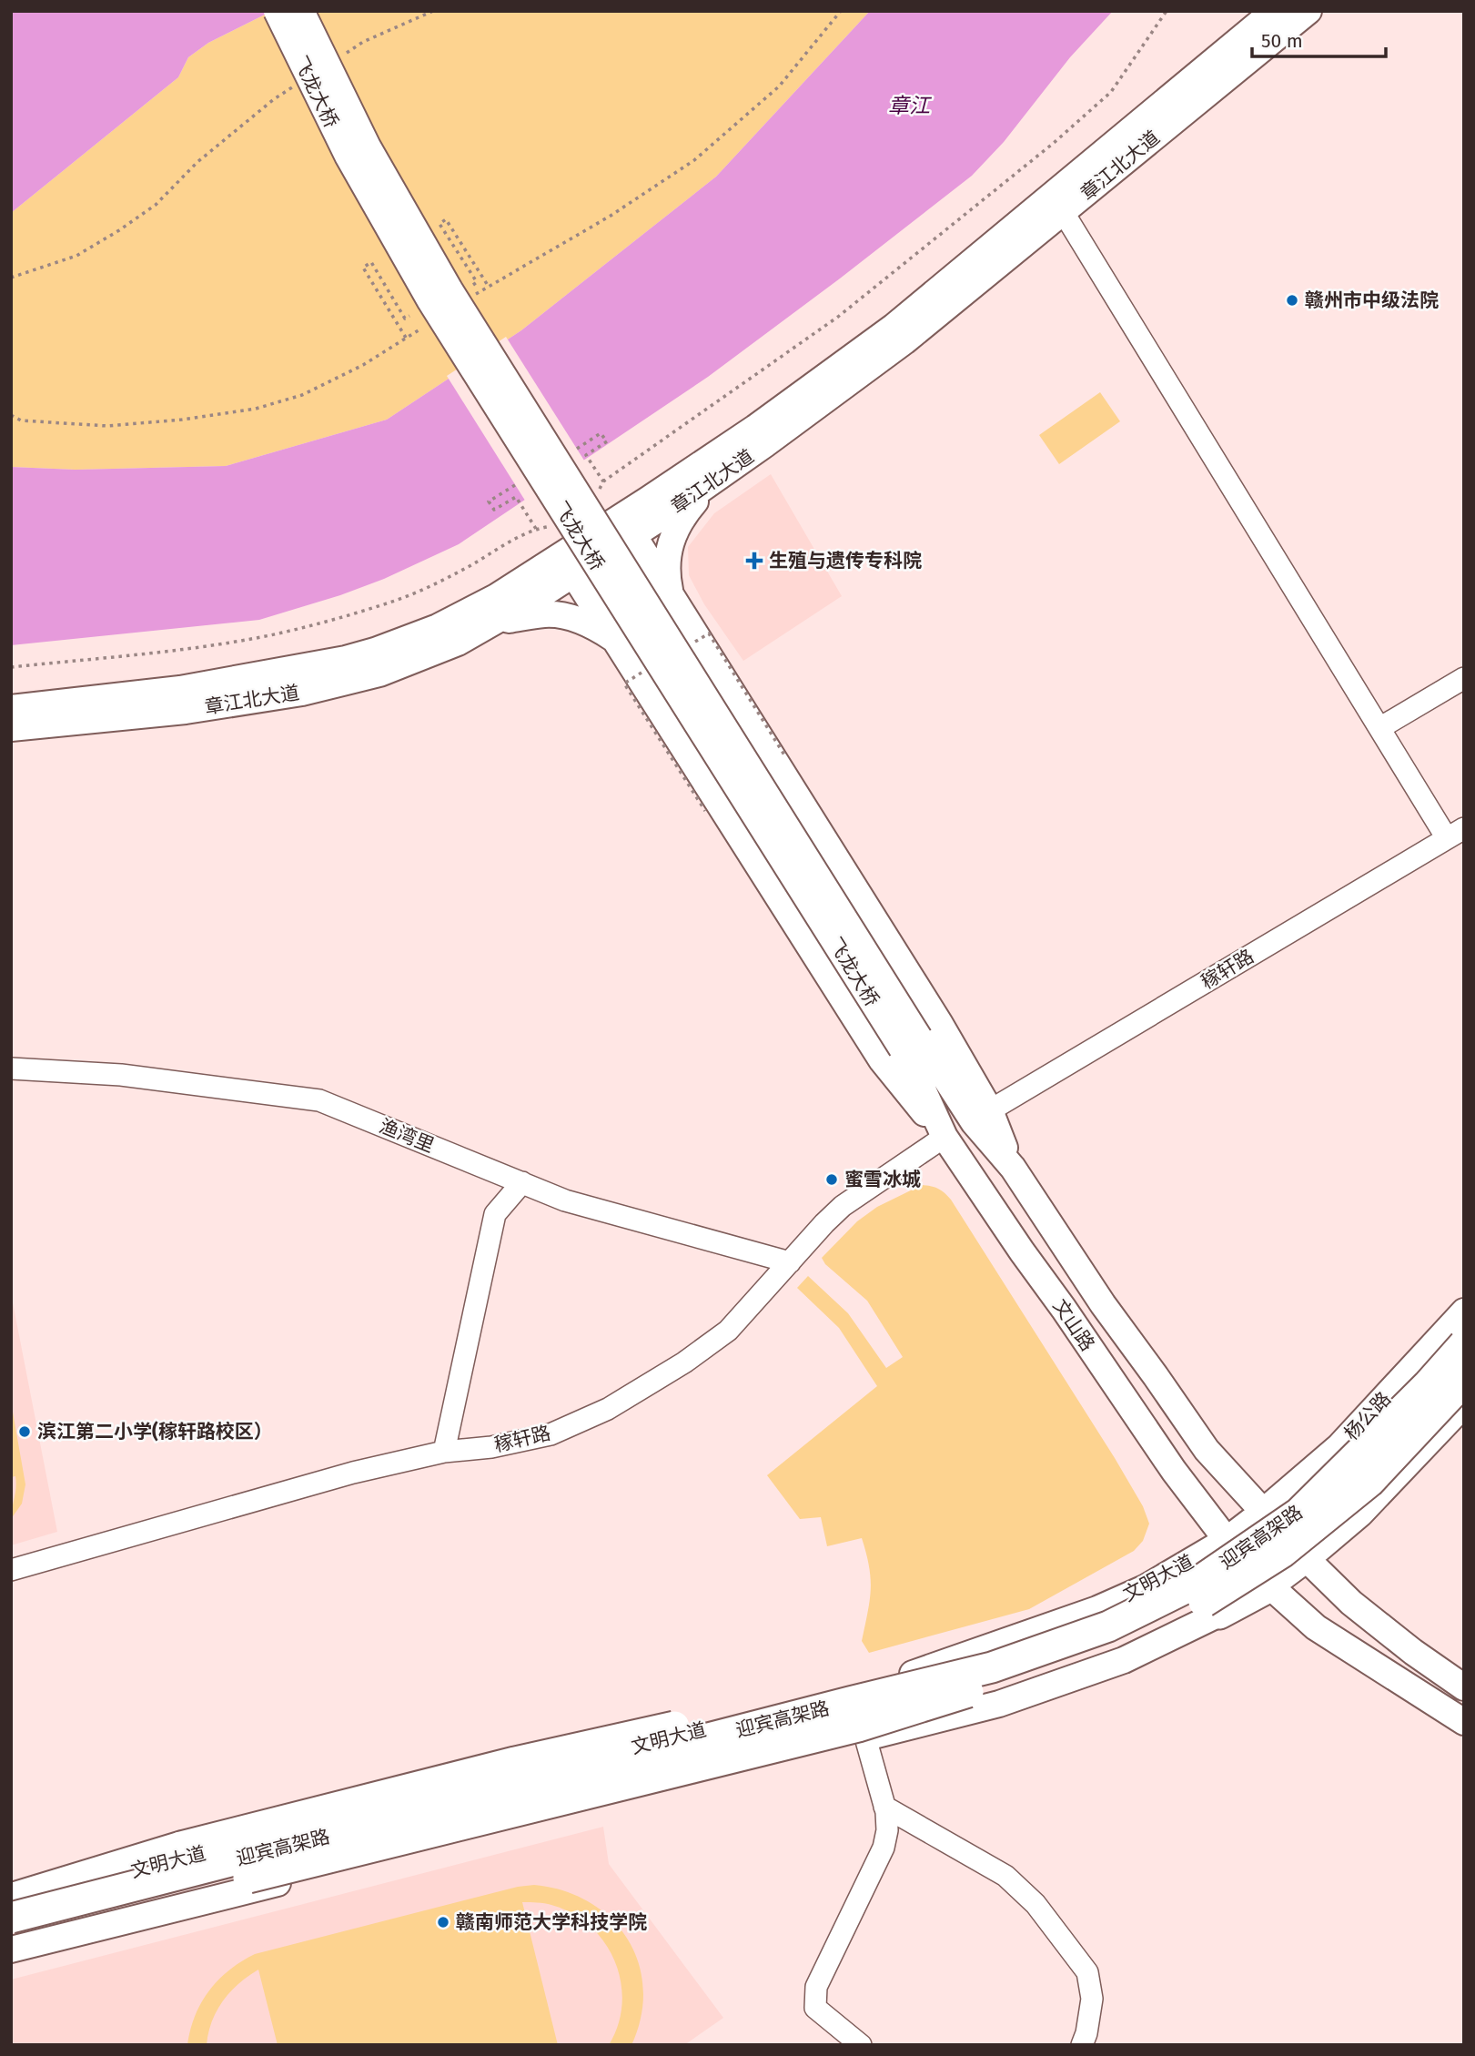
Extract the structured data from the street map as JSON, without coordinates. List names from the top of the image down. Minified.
{"streets":{"highway":["迎宾高架路"],"main road":["飞龙大桥","章江北大道","文山路","杨公路","文明大道"],"street":["稼轩路","渔湾里"]},"crossings":[["飞龙大桥","文山路"],["稼轩路","渔湾里"],["稼轩路","文山路"],["文山路","杨公路"],["文山路","文明大道"],["杨公路","文明大道"]],"water":["章江"],"places":{"other":["赣州市中级法院","蜜雪冰城","滨江第二小学(稼轩路校区）","赣南师范大学科技学院"],"health":["生殖与遗传专科院"]},"scale_bar":"50 m"}
